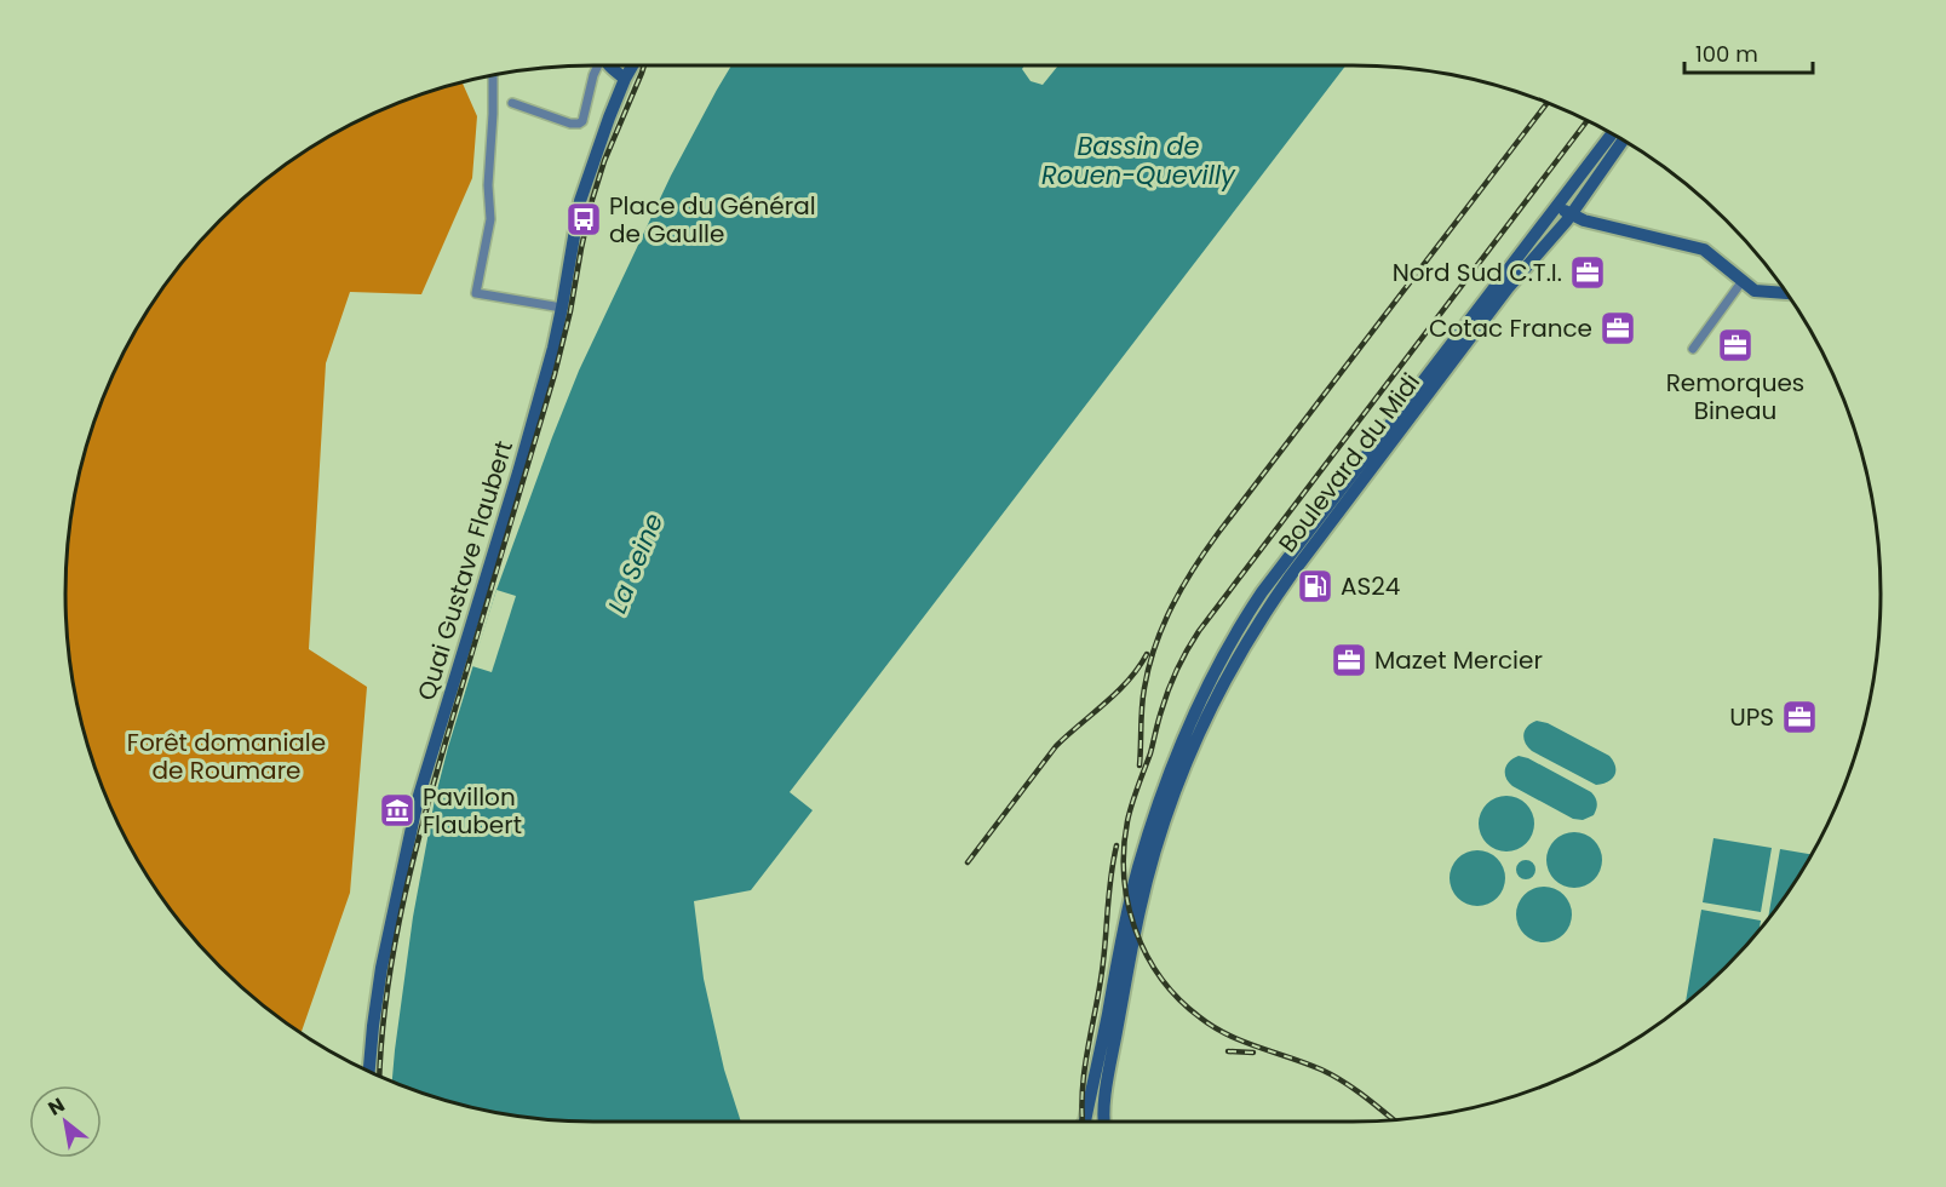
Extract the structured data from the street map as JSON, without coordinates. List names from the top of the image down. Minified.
{"streets":{"main road":["Boulevard du Midi","Quai Gustave Flaubert"]},"water":["Bassin de Rouen-Quevilly","La Seine"],"parks":["Forêt domaniale de Roumare"],"places":{"bus stop":["Place du Général de Gaulle"],"office":["Nord Sud C.T.I.","Cotac France","Remorques Bineau","Mazet Mercier","UPS"],"fuel station":["AS24"],"museum":["Pavillon Flaubert"]},"scale_bar":"100 m","north":"top left"}
